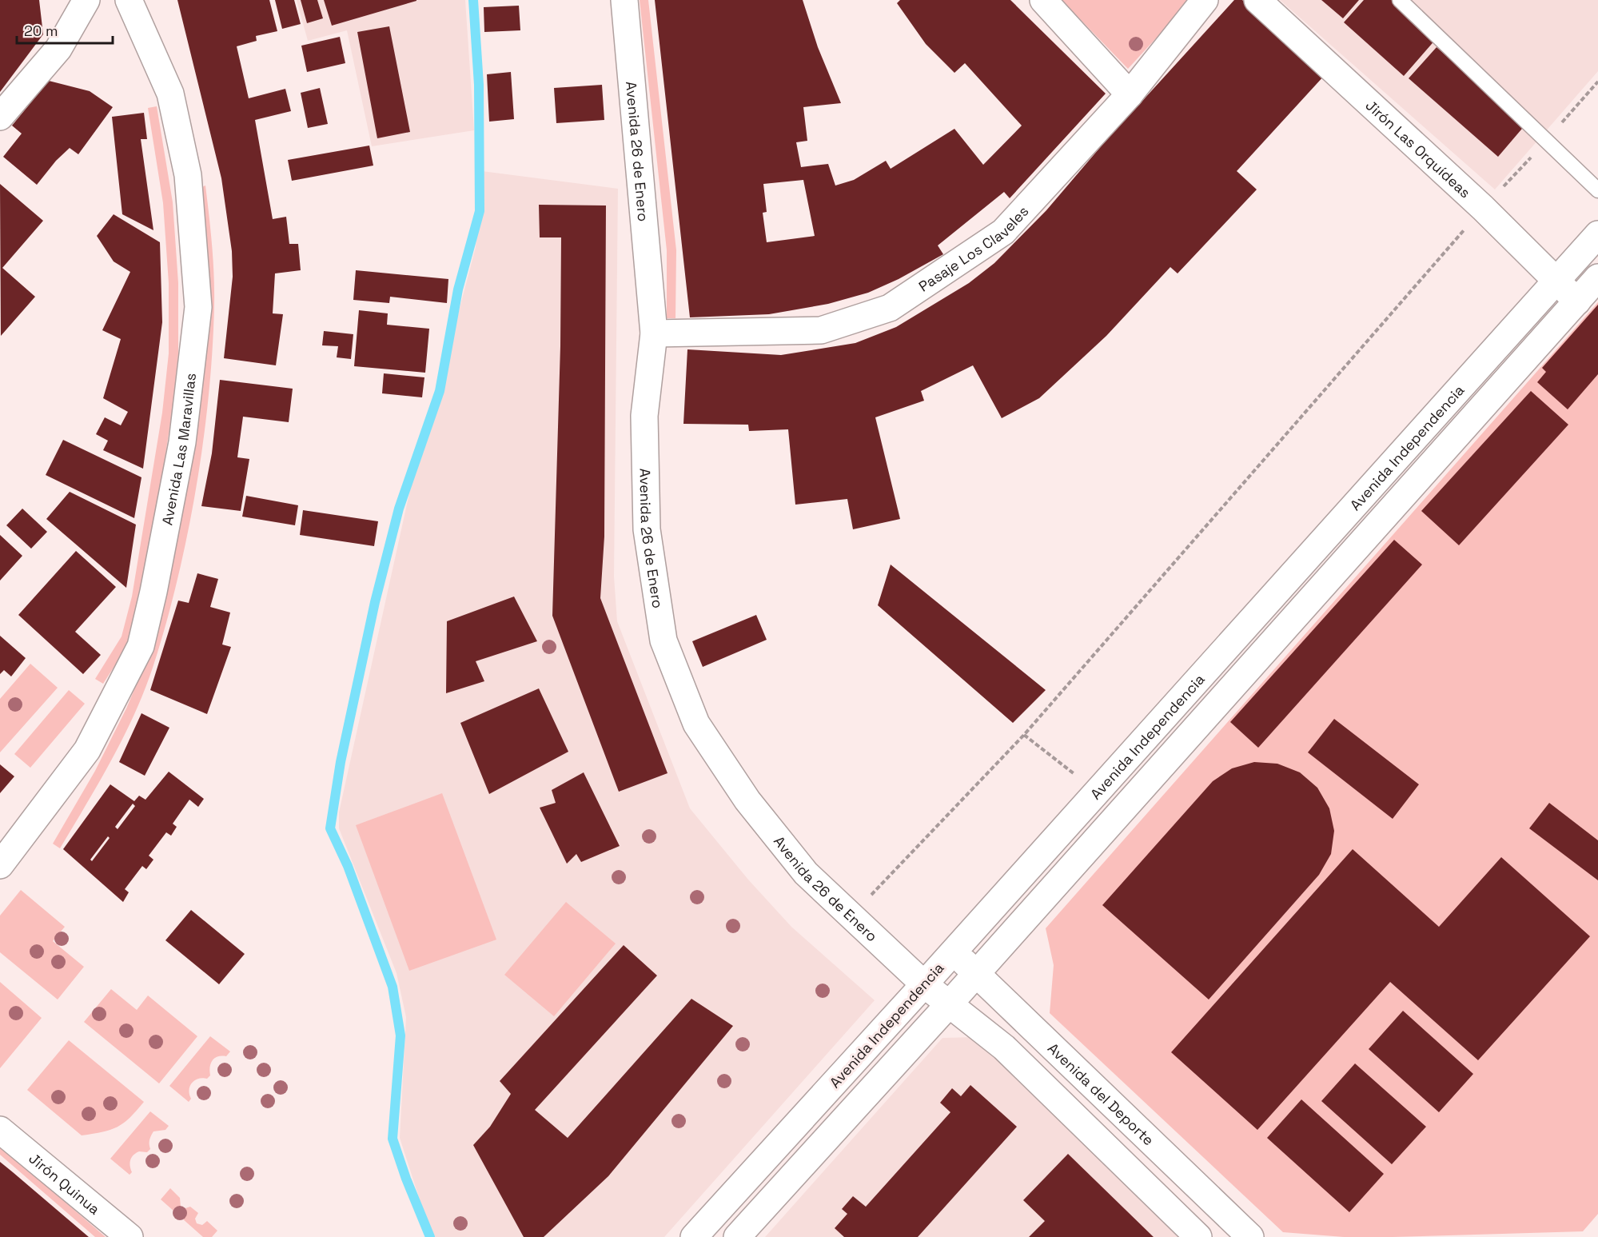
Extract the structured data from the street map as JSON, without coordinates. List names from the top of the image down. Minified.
{"streets":{"street":["Jirón Las Orquídeas","Avenida 26 de Enero","Pasaje Los Claveles","Avenida Independencia","Avenida Las Maravillas","Avenida del Deporte","Jirón Quinua"]},"crossings":[["Jirón Las Orquídeas","Avenida Independencia"],["Avenida 26 de Enero","Pasaje Los Claveles"],["Avenida 26 de Enero","Avenida Independencia"],["Avenida Independencia","Avenida del Deporte"]],"scale_bar":"20 m"}
